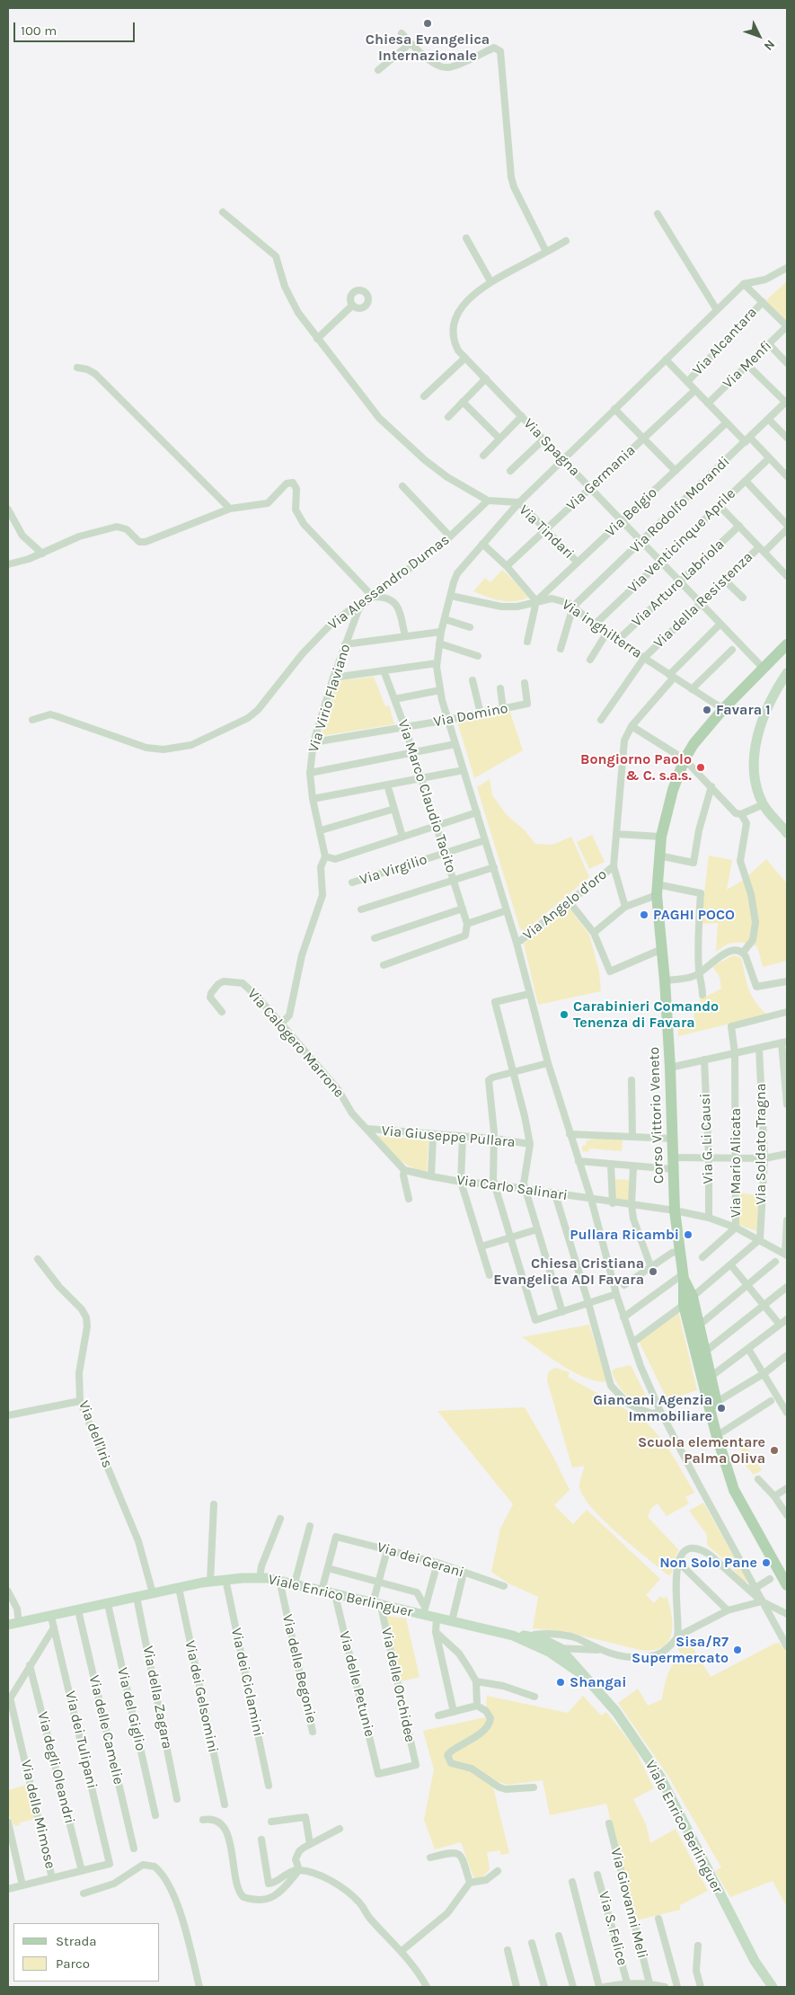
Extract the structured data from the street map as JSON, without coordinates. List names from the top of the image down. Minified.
{"streets":{"main road":["Corso Vittorio Veneto","Viale Enrico Berlinguer"],"street":["Via Alcantara","Via Menfi","Via Spagna","Via Germania","Via Rodolfo Morandi","Via Belgio","Via Tindari","Via Venticinque Aprile","Via Alessandro Dumas","Via Arturo Labriola","Via della Resistenza","Via inghilterra","Via Virio Flaviano","Via Domino","Via Marco Claudio Tacito","Via Virgilio","Via Angelo d'oro","Via Calogero Marrone","Via Giuseppe Pullara","Via G. Li Causi","Via Soldato Tragna","Via Mario Alicata","Via Carlo Salinari","Via dell'Iris","Via dei Gerani","Via delle Begonie","Via dei Ciclamini","Via delle Petunie","Via delle Orchidee","Via dei Gelsomini","Via della Zagara","Via del Giglio","Via delle Camelie","Via dei Tulipani","Via degli Oleandri","Via delle Mimose","Via Giovanni Meli","Via S. Felice"]},"crossings":[["Via Spagna","Via Germania"],["Via Spagna","Via Rodolfo Morandi"],["Via Spagna","Via Belgio"],["Via Spagna","Via Venticinque Aprile"],["Via Spagna","Via Arturo Labriola"],["Via Spagna","Via della Resistenza"],["Via Spagna","Corso Vittorio Veneto"],["Via Germania","Via Tindari"],["Via Rodolfo Morandi","Via inghilterra"],["Via Belgio","Via Tindari"],["Via Belgio","Via inghilterra"],["Via Tindari","Via Alessandro Dumas"],["Via Venticinque Aprile","Via inghilterra"],["Via Alessandro Dumas","Via Virio Flaviano"],["Via Arturo Labriola","Via inghilterra"],["Via della Resistenza","Via inghilterra"],["Via inghilterra","Corso Vittorio Veneto"],["Via Virio Flaviano","Via Domino"],["Via Virio Flaviano","Via Calogero Marrone"],["Via Domino","Via Marco Claudio Tacito"],["Via Marco Claudio Tacito","Via Virgilio"],["Via Calogero Marrone","Via Giuseppe Pullara"],["Corso Vittorio Veneto","Via Carlo Salinari"],["Via G. Li Causi","Via Carlo Salinari"],["Via Soldato Tragna","Via Carlo Salinari"],["Via Mario Alicata","Via Carlo Salinari"],["Via dell'Iris","Viale Enrico Berlinguer"],["Viale Enrico Berlinguer","Via delle Begonie"],["Viale Enrico Berlinguer","Via dei Ciclamini"],["Viale Enrico Berlinguer","Via delle Petunie"],["Viale Enrico Berlinguer","Via delle Orchidee"],["Viale Enrico Berlinguer","Via dei Gelsomini"],["Viale Enrico Berlinguer","Via della Zagara"],["Viale Enrico Berlinguer","Via del Giglio"],["Viale Enrico Berlinguer","Via delle Camelie"],["Viale Enrico Berlinguer","Via dei Tulipani"],["Via delle Petunie","Via delle Orchidee"],["Via dei Tulipani","Via degli Oleandri"]],"places":["Chiesa Evangelica Internazionale","Favara 1","Bongiorno Paolo & C. s.a.s.","PAGHI POCO","Carabinieri Comando Tenenza di Favara","Pullara Ricambi","Chiesa Cristiana Evangelica ADI Favara","Giancani Agenzia Immobiliare","Scuola elementare Palma Oliva","Non Solo Pane","Sisa/R7 Supermercato","Shangai"],"legend":["Strada","Parco"],"scale_bar":"100 m","north":"bottom right"}
